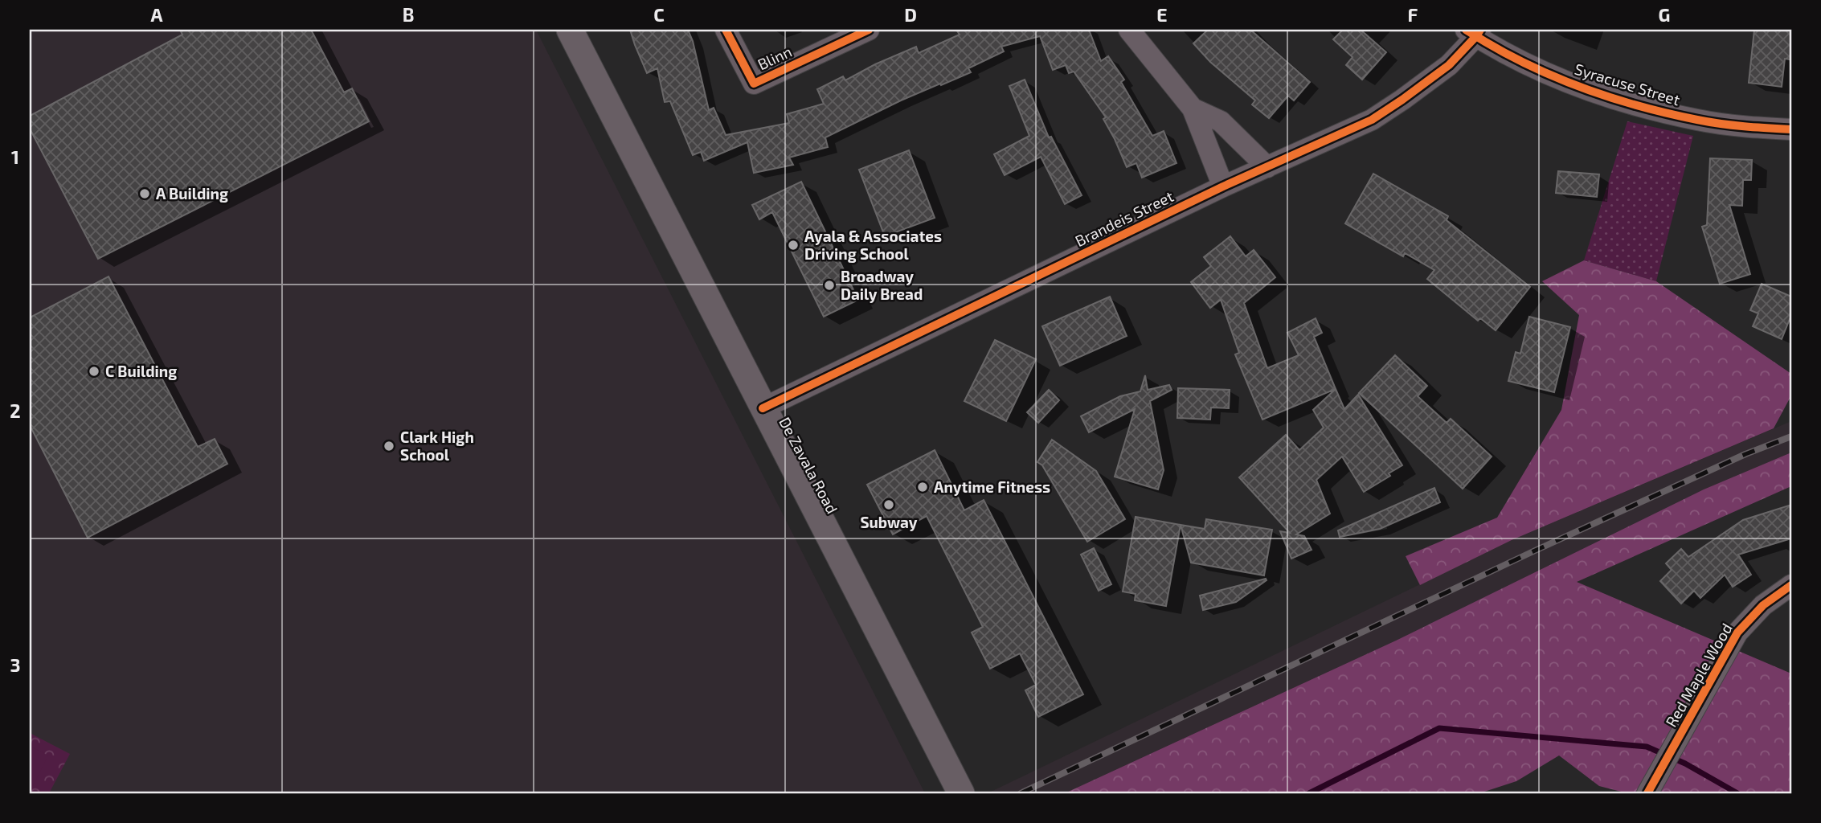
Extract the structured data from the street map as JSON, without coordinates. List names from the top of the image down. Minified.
{"streets":{"main road":["De Zavala Road"],"street":["Blinn","Syracuse Street","Brandeis Street","Red Maple Wood"]},"crossings":[["Syracuse Street","Brandeis Street"],["Brandeis Street","De Zavala Road"]],"places":["A Building","Ayala & Associates Driving School","Broadway Daily Bread","C Building","Clark High School","Anytime Fitness","Subway"],"grid":{"columns":["A","B","C","D","E","F","G"],"rows":["1","2","3"]}}
